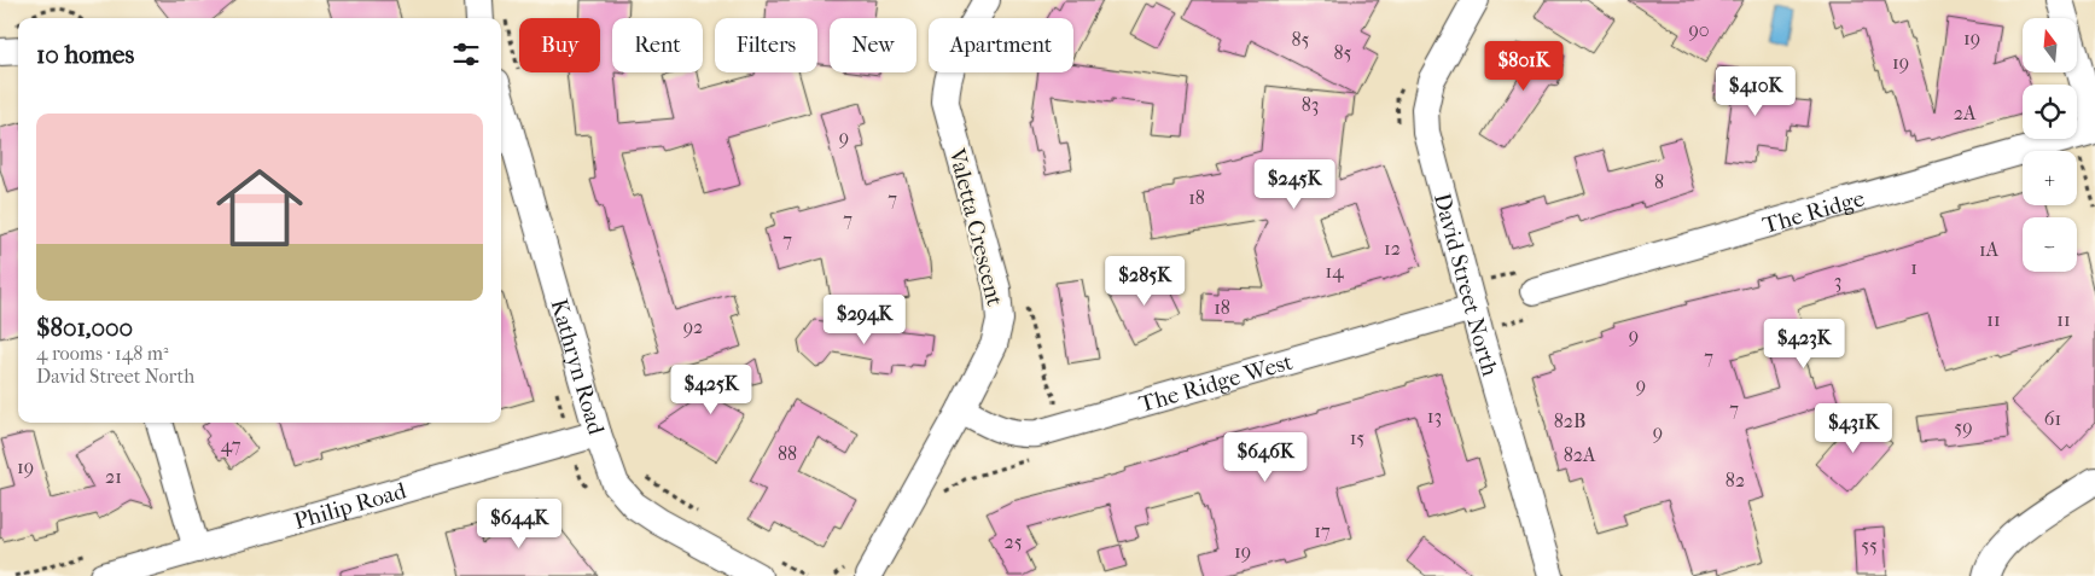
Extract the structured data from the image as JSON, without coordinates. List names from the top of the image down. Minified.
{"streets":{"street":["The Ridge","Valetta Crescent","David Street North","Kathryn Road","The Ridge West","Philip Road"]},"crossings":[["Valetta Crescent","The Ridge West"],["David Street North","The Ridge West"],["Kathryn Road","Philip Road"]],"house_numbers":["90","19","85","85","19","83","2A","9","8","18","7","7","7","12","1A","1","14","3","18","11","11","92","9","7","9","7","13","61","82B","59","9","15","47","88","82A","19","21","82","17","25","55","19"],"north":"top","page":{"map_buttons":["+","−"],"chip":["Buy","Rent","Filters","New","Apartment"],"heading":"10 homes","price":["$801K","$410K","$245K","$285K","$294K","$423K","$425K","$431K","$646K","$644K"],"list":[{"name":"$801,000","note":"4 rooms · 148 m² · David Street North"}]}}
